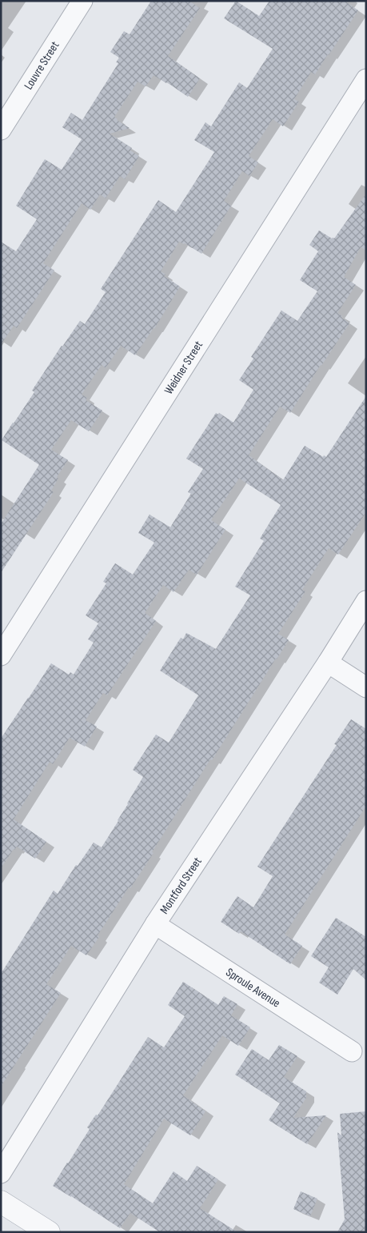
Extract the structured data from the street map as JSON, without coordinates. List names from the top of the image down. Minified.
{"streets":{"street":["Louvre Street","Weidner Street","Montford Street","Sproule Avenue"]},"crossings":[["Montford Street","Sproule Avenue"]]}
